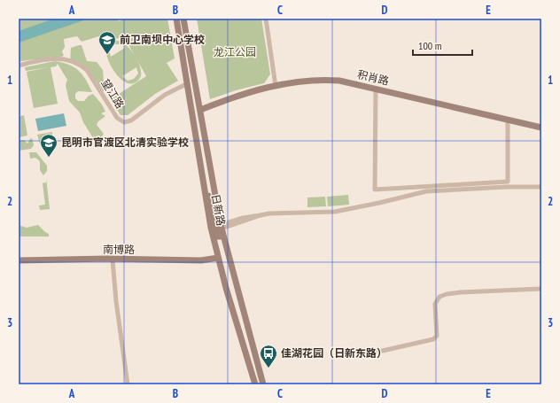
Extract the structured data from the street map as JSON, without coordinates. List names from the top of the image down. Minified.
{"streets":{"main road":["积肖路","日新路","南博路"],"street":["望江路"]},"crossings":[["积肖路","日新路"],["望江路","日新路"],["日新路","南博路"]],"parks":["龙江公园"],"places":{"school or university":["前卫南坝中心学校","昆明市官渡区北清实验学校"],"bus stop":["佳湖花园（日新东路）"]},"scale_bar":"100 m","grid":{"columns":["A","B","C","D","E"],"rows":["1","2","3"]}}
